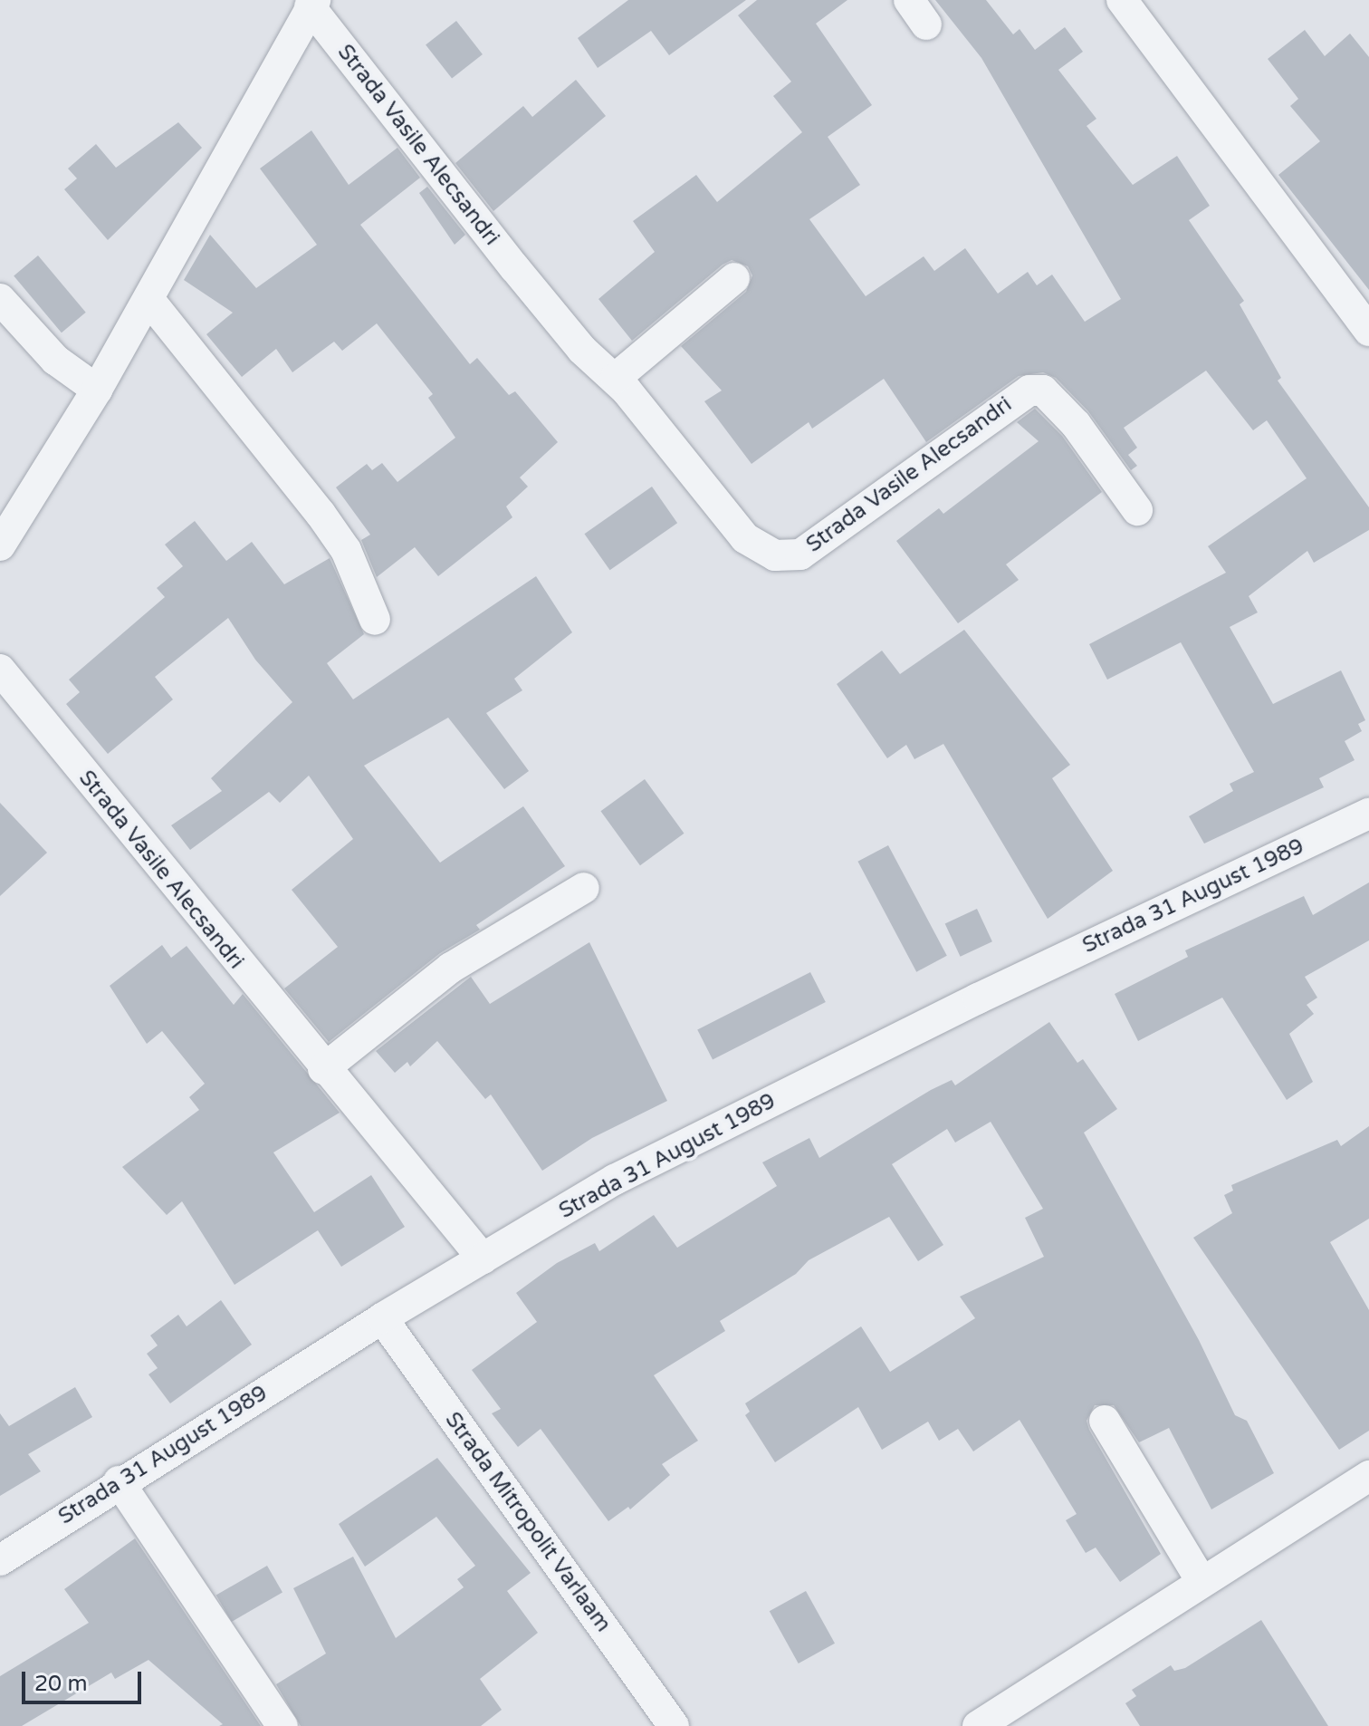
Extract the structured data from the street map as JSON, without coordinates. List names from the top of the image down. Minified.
{"streets":{"street":["Strada Vasile Alecsandri","Strada 31 August 1989","Strada Mitropolit Varlaam"]},"crossings":[["Strada Vasile Alecsandri","Strada 31 August 1989"],["Strada 31 August 1989","Strada Mitropolit Varlaam"]],"scale_bar":"20 m"}
